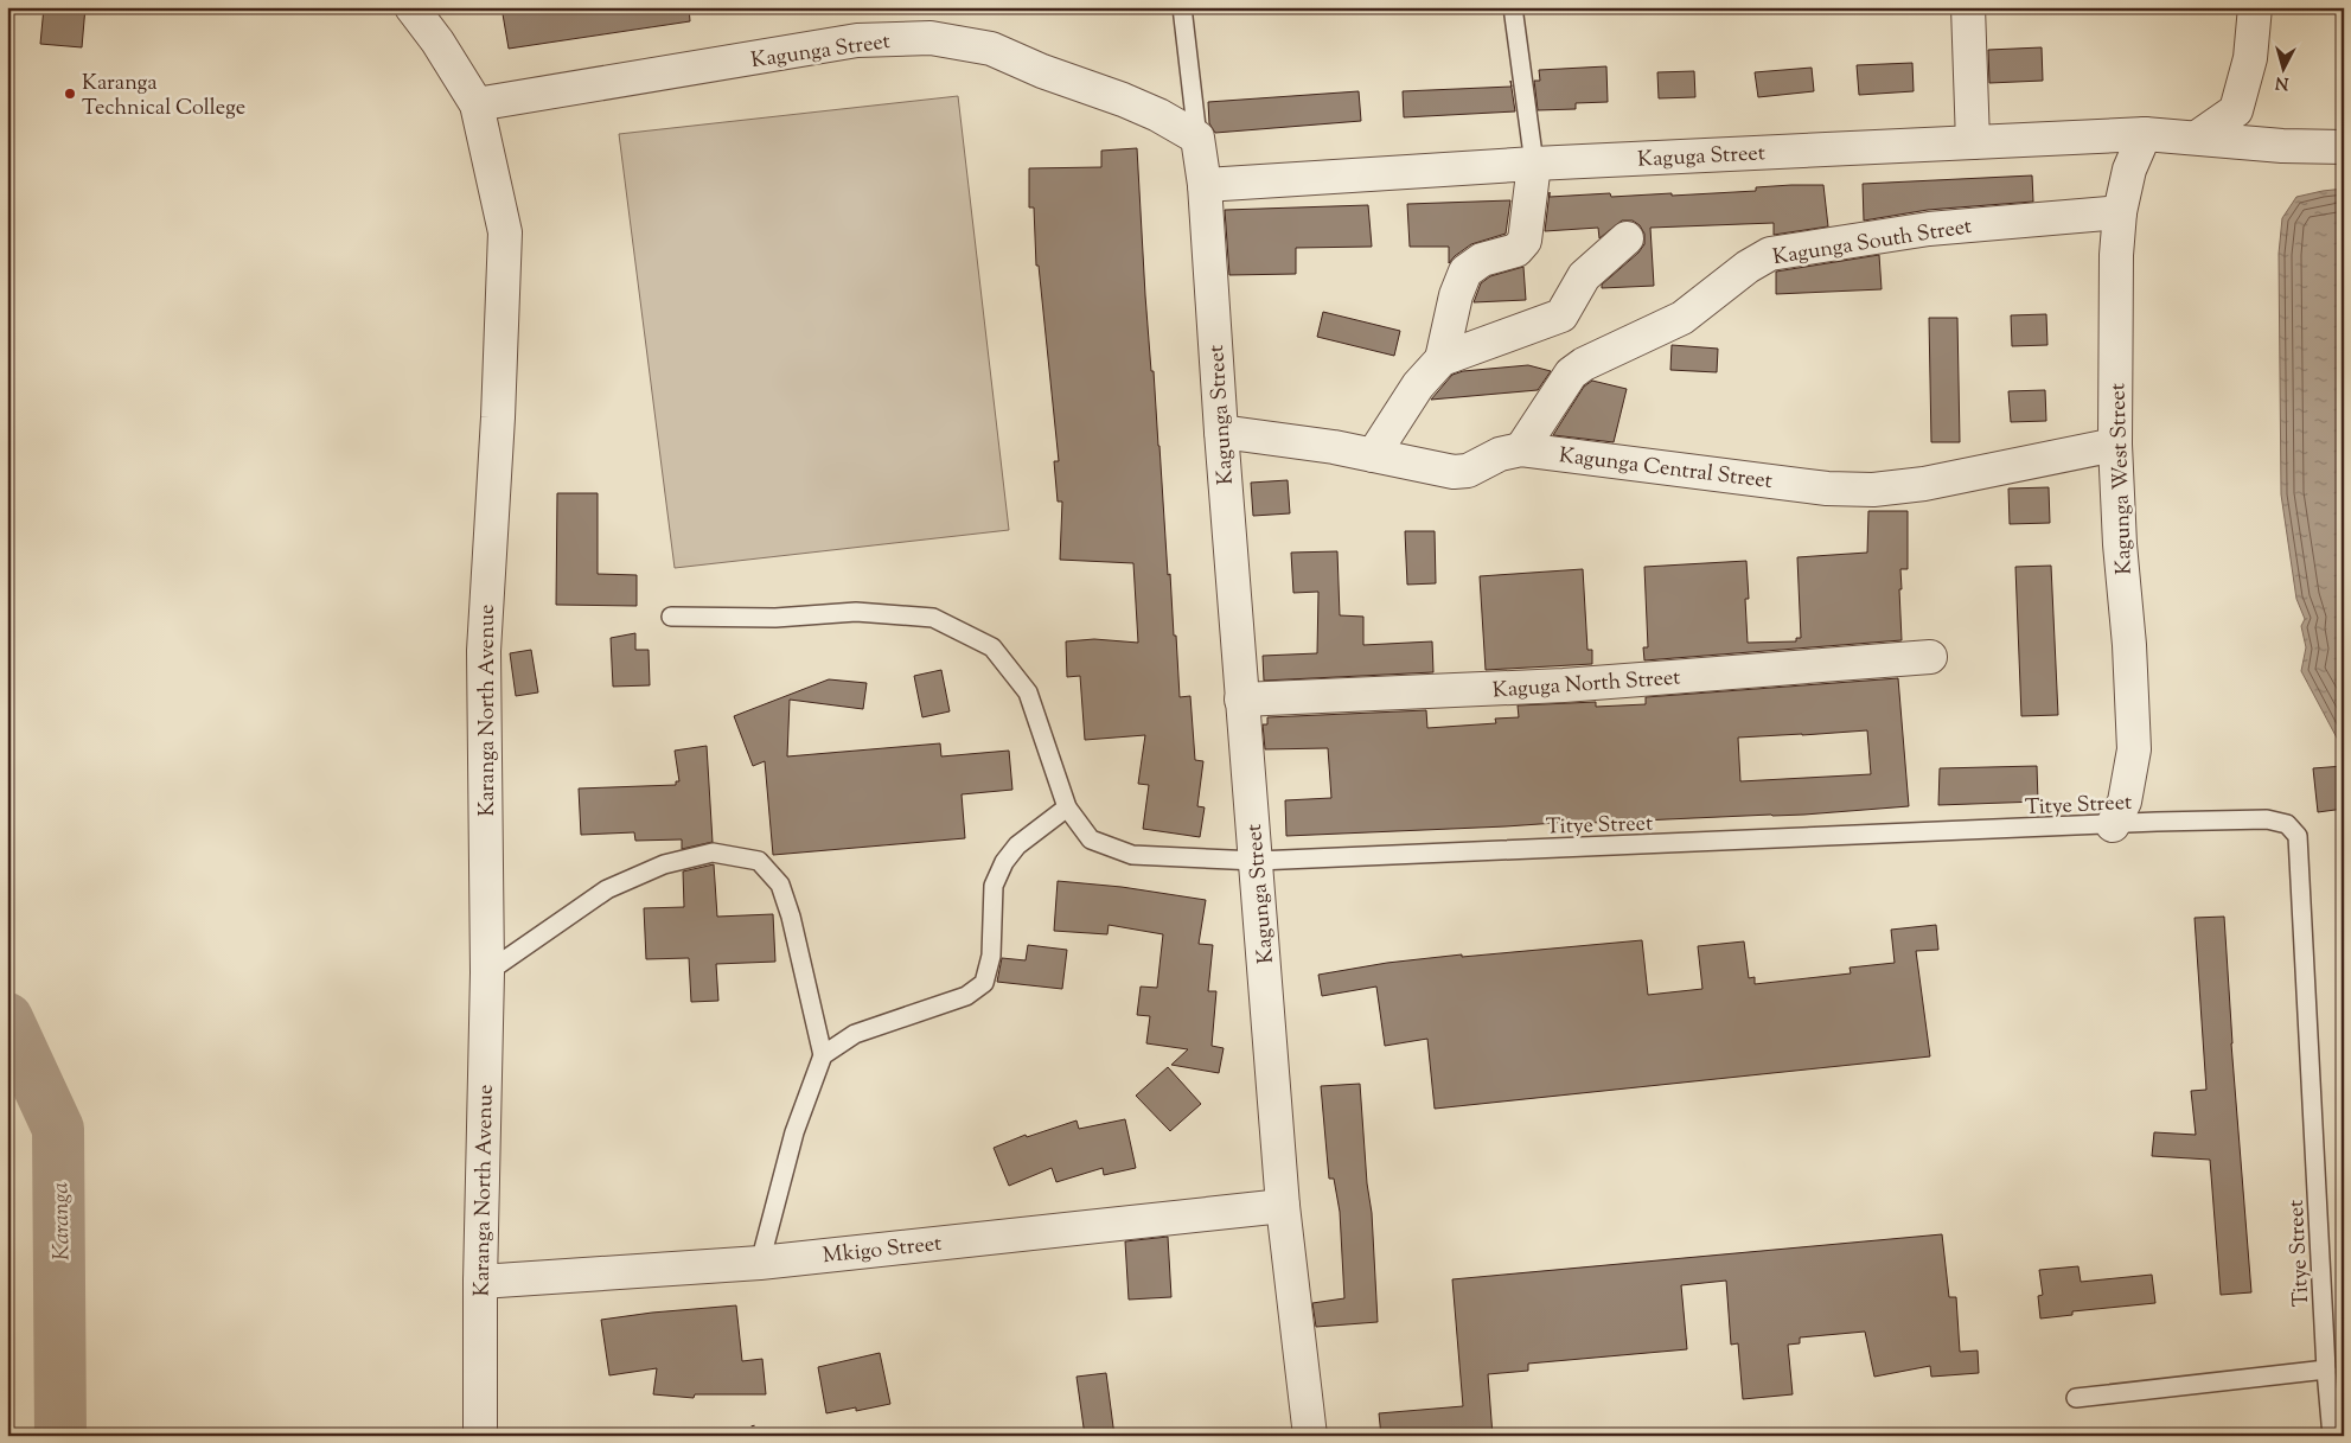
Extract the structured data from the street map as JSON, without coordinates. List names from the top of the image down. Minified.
{"streets":{"street":["Kagunga Street","Kaguga Street","Kagunga South Street","Kagunga Central Street","Kagunga West Street","Kaguga North Street","Karanga North Avenue","Mkigo Street"],"lane":["Titye Street"]},"crossings":[["Kagunga Street","Kaguga Street"],["Kagunga Street","Kagunga Central Street"],["Kagunga Street","Kaguga North Street"],["Kagunga Street","Karanga North Avenue"],["Kagunga Street","Titye Street"],["Kagunga Street","Mkigo Street"],["Kaguga Street","Kagunga West Street"],["Kagunga South Street","Kagunga Central Street"],["Kagunga South Street","Kagunga West Street"],["Kagunga Central Street","Kagunga West Street"],["Kagunga West Street","Titye Street"],["Karanga North Avenue","Mkigo Street"]],"water":["Karanga"],"places":["Karanga Technical College"],"north":"bottom"}
